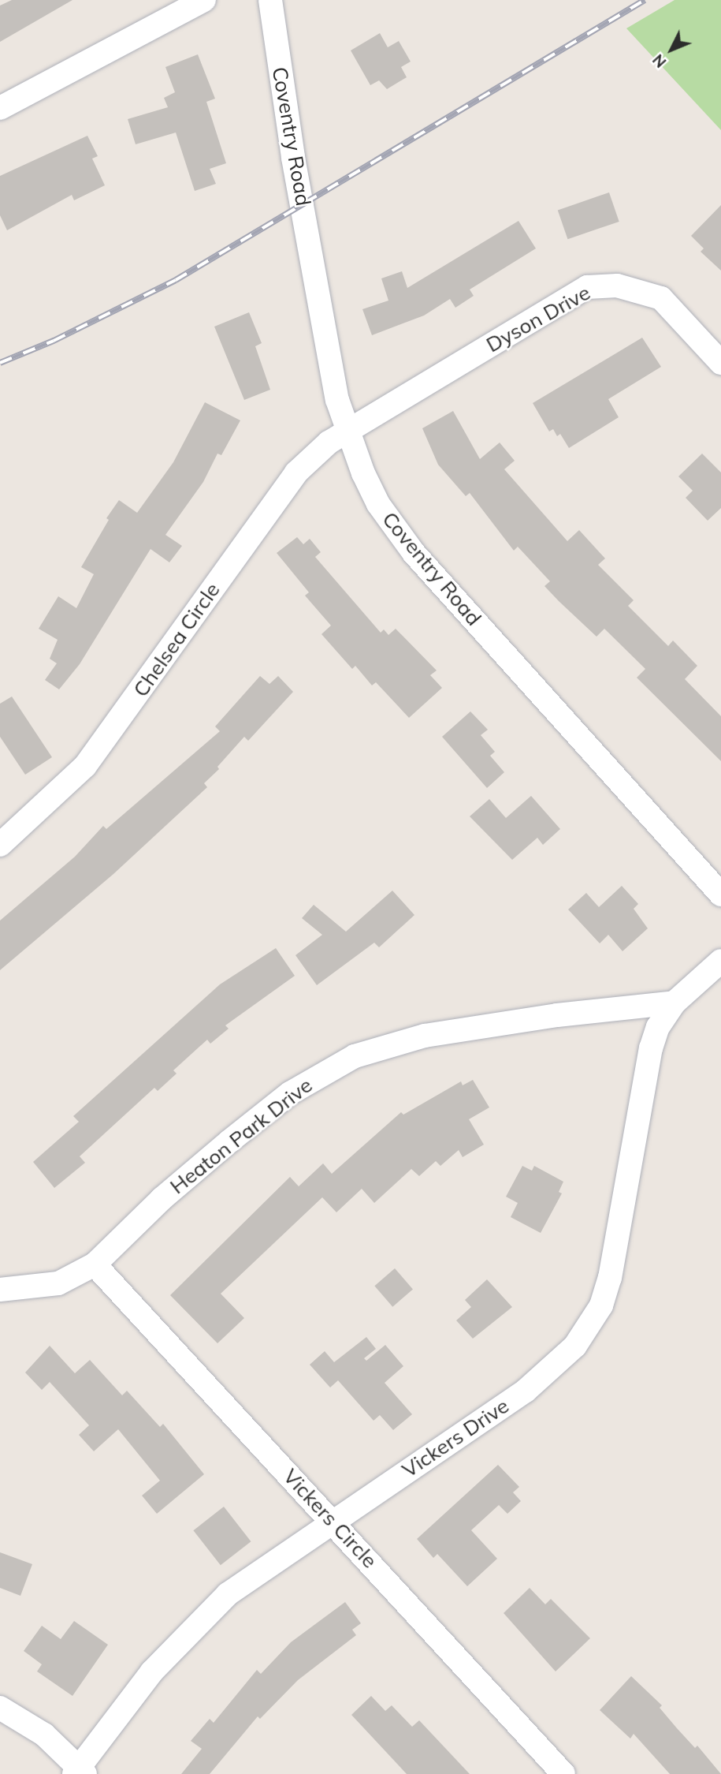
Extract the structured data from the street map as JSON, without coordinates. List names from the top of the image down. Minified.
{"streets":{"street":["Coventry Road","Dyson Drive","Chelsea Circle","Heaton Park Drive","Vickers Drive","Vickers Circle"]},"crossings":[["Coventry Road","Dyson Drive"],["Coventry Road","Chelsea Circle"],["Dyson Drive","Chelsea Circle"],["Heaton Park Drive","Vickers Drive"],["Heaton Park Drive","Vickers Circle"],["Vickers Drive","Vickers Circle"]],"north":"bottom left"}
